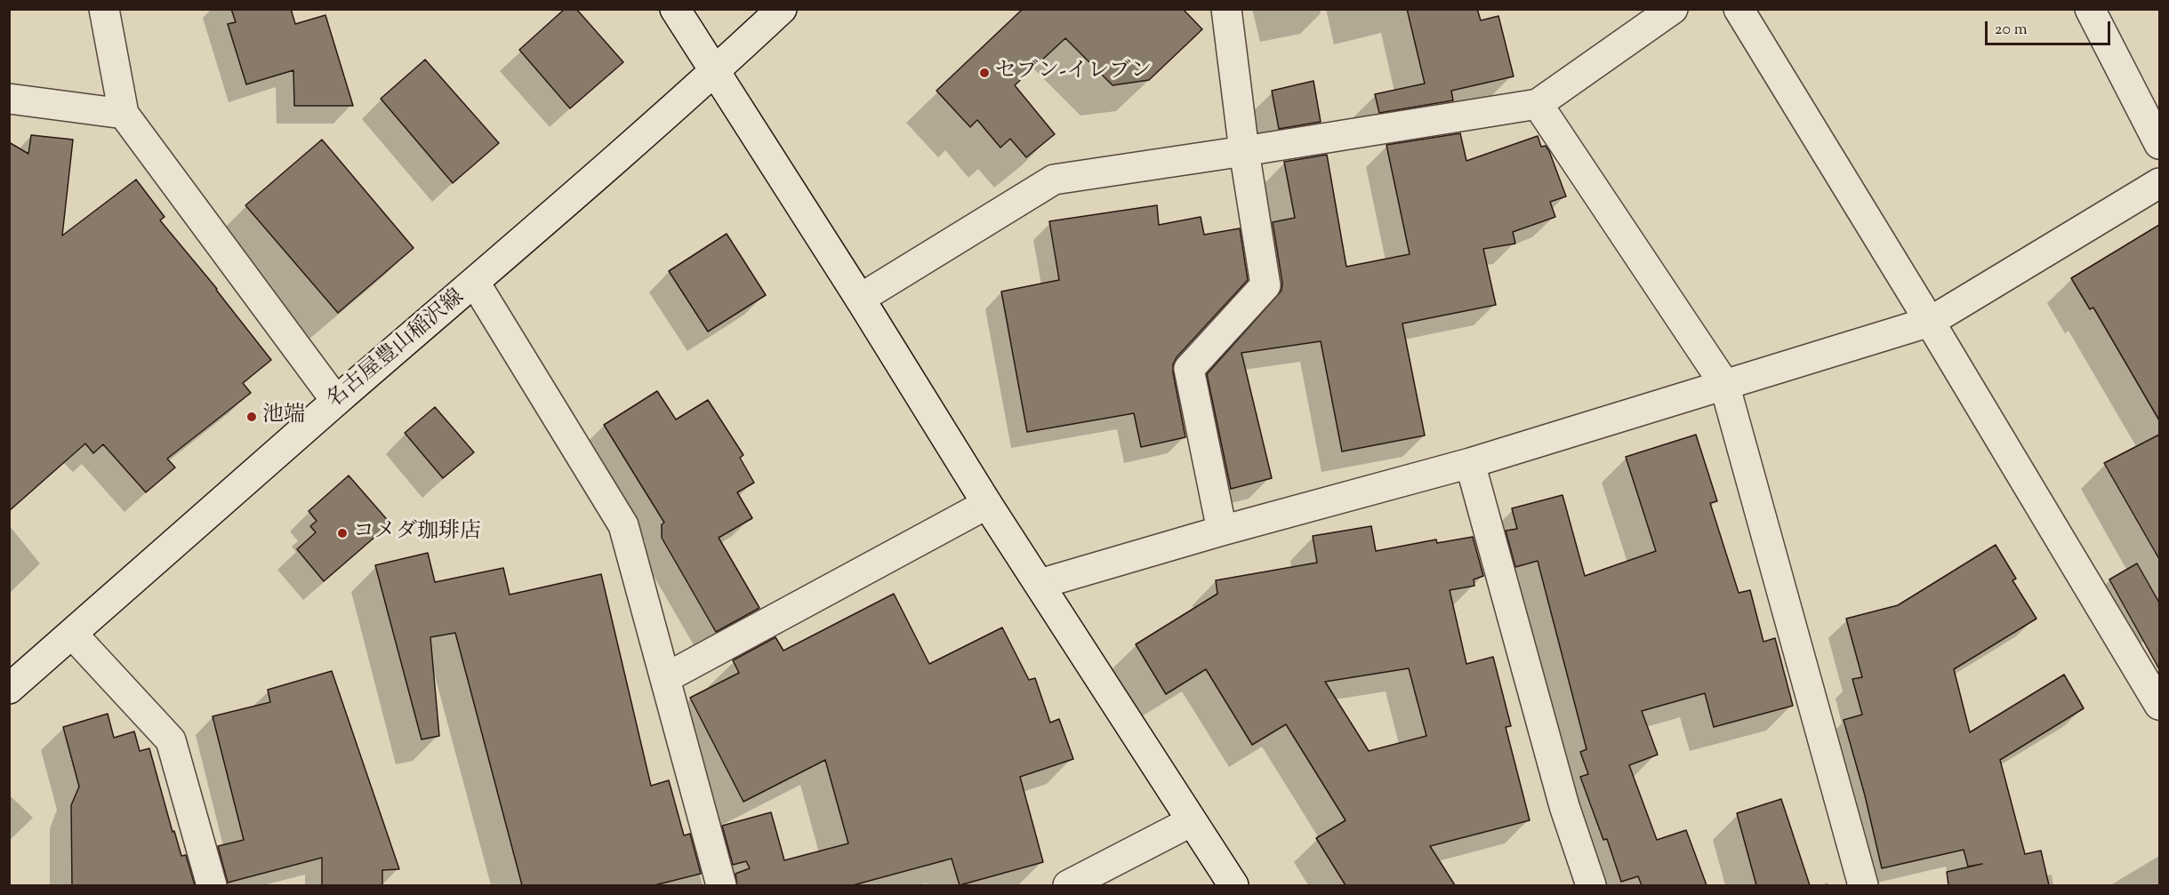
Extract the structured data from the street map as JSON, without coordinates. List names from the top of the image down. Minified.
{"streets":{"street":["名古屋豊山稲沢線"]},"places":["セブン-イレブン","池端","コメダ珈琲店"],"scale_bar":"20 m"}
